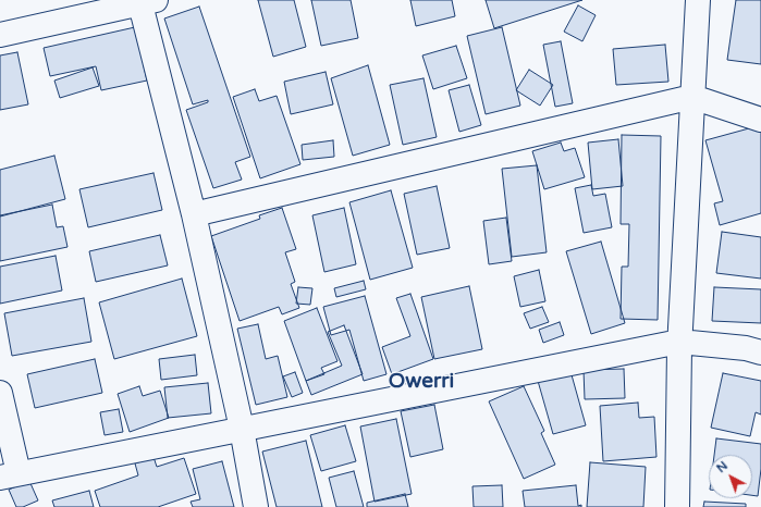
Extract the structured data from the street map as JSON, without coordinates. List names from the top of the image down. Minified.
{"districts":["Owerri"],"north":"top left"}
